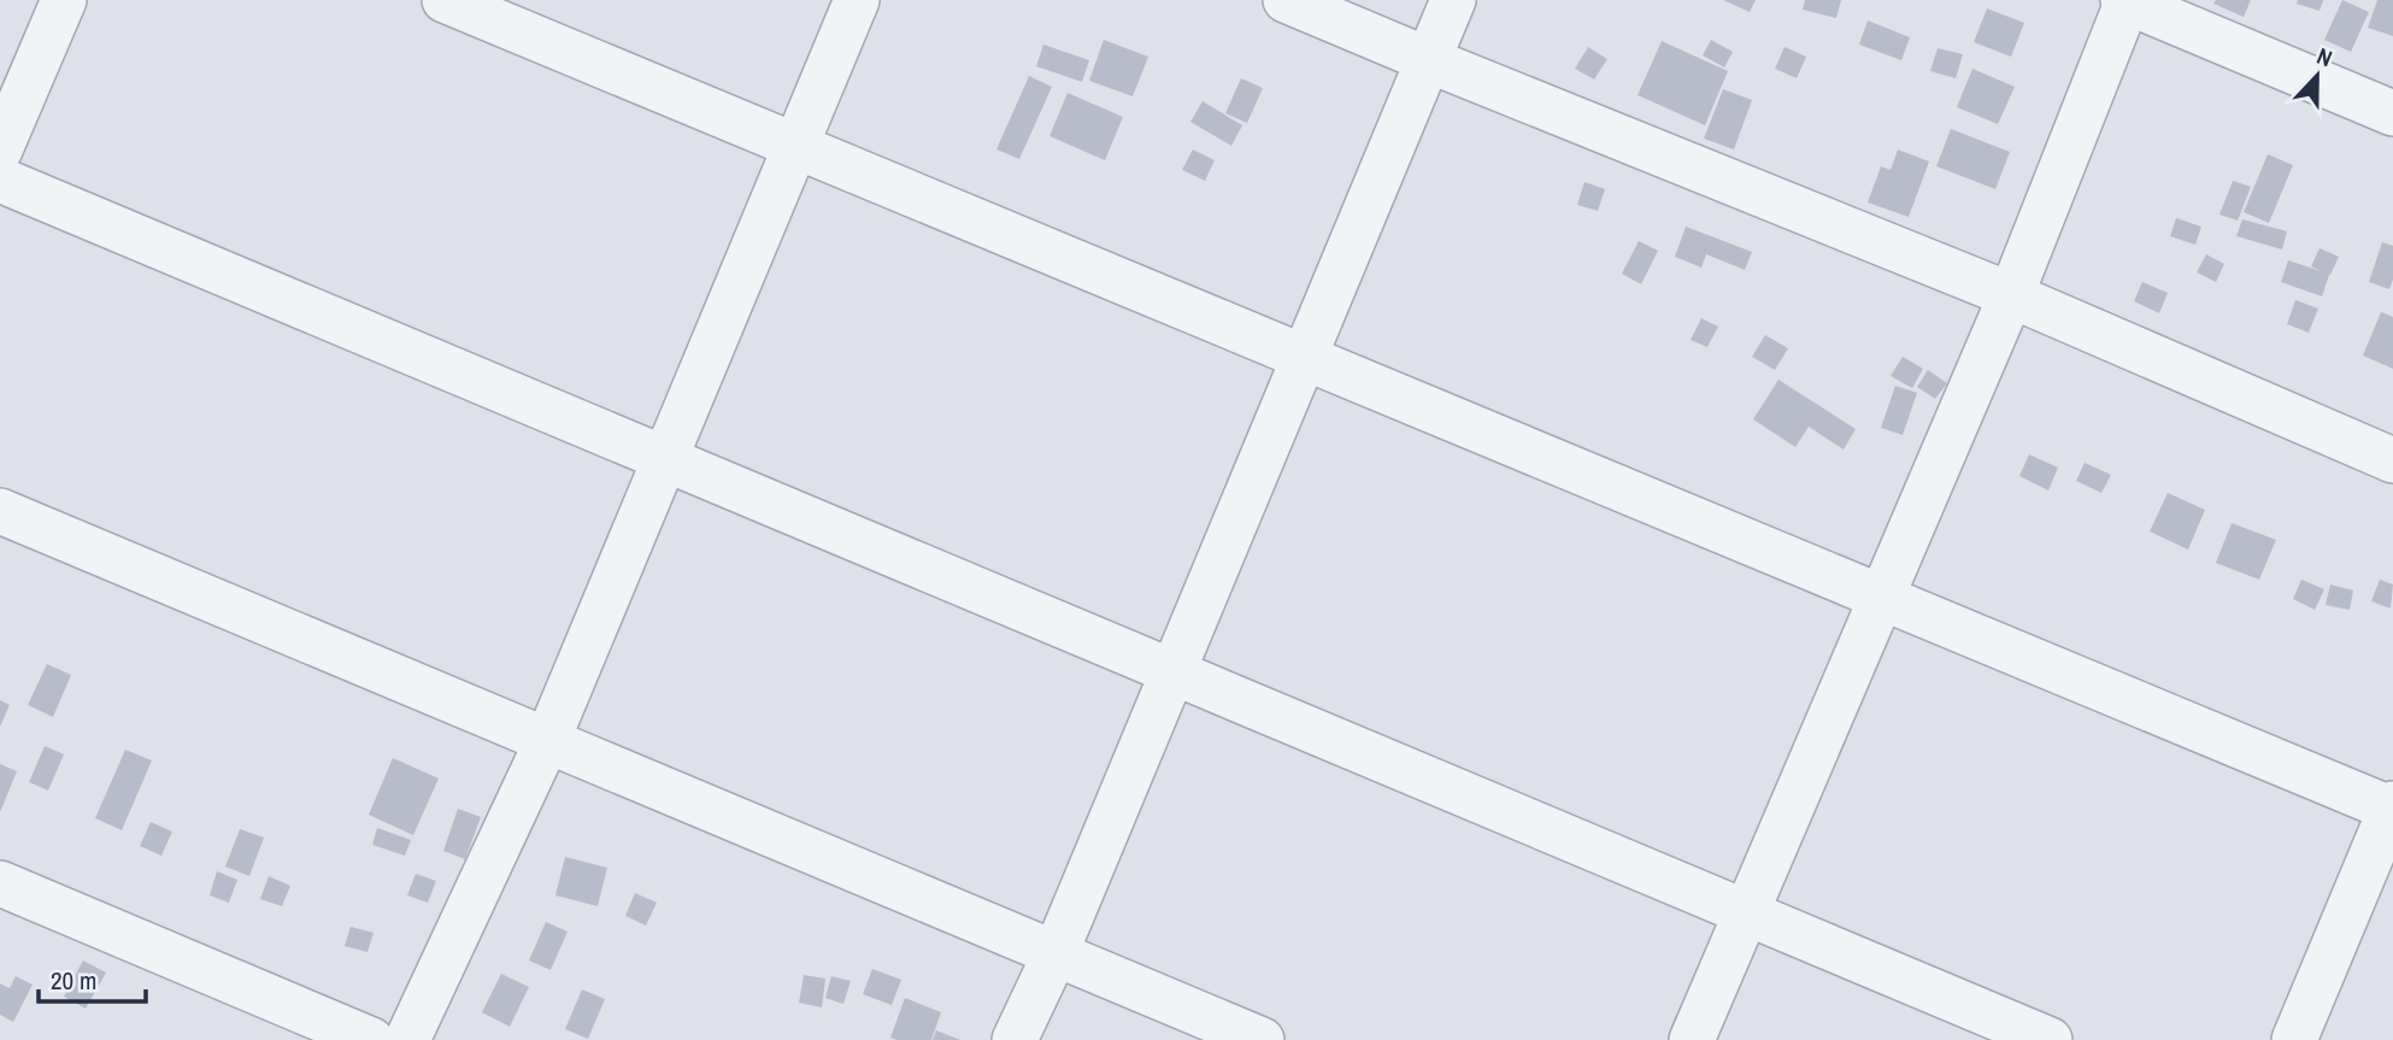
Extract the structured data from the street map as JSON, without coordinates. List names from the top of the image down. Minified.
{"scale_bar":"20 m","north":"top"}
